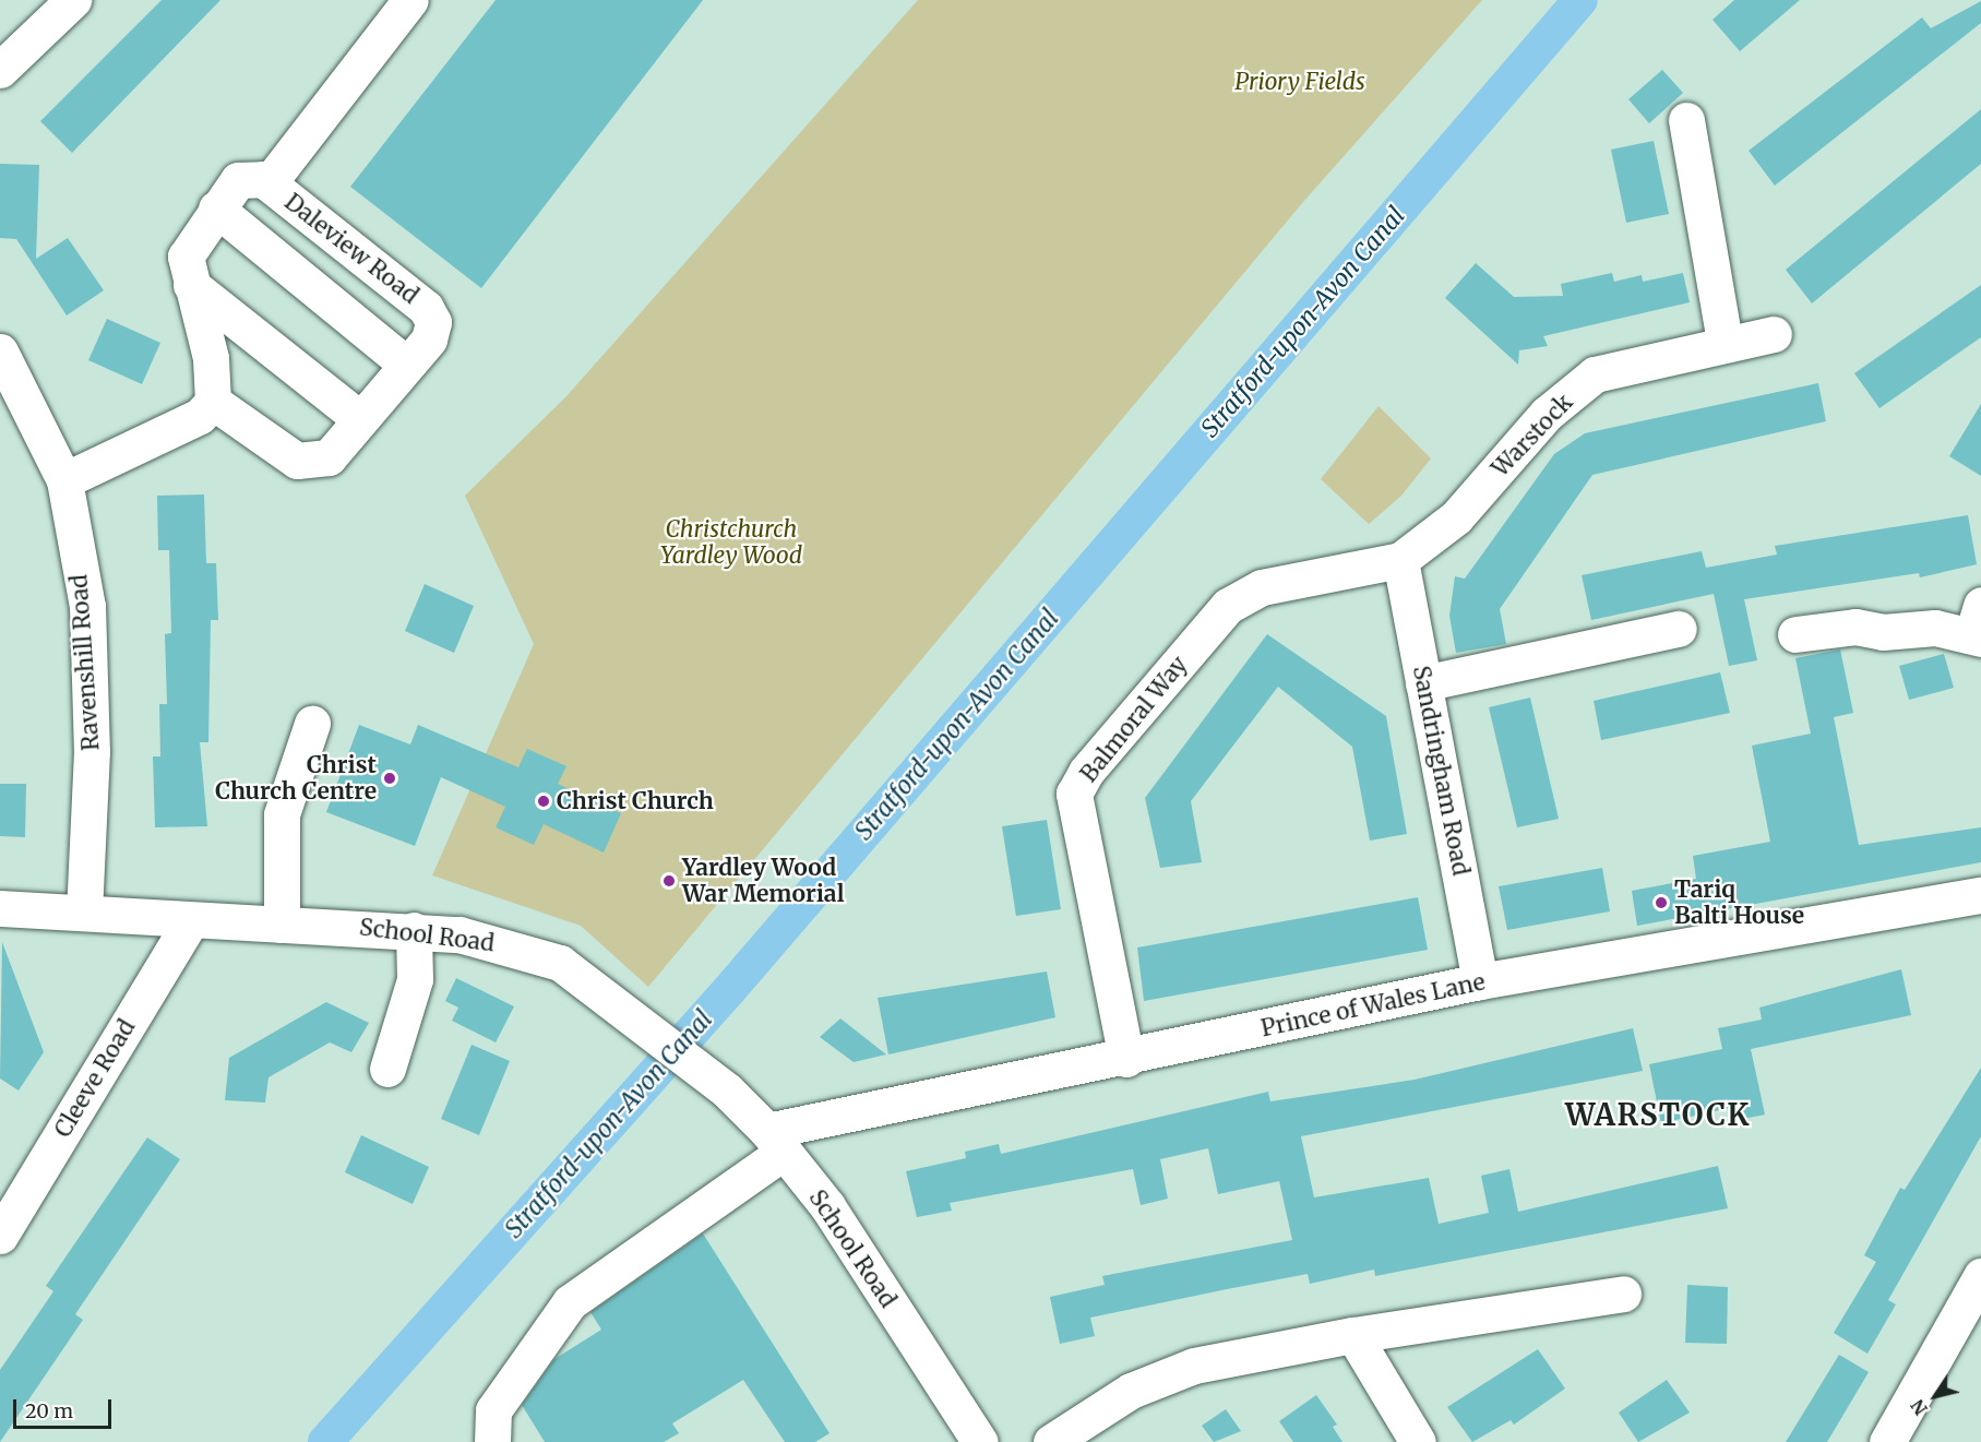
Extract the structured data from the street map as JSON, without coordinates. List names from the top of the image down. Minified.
{"streets":{"street":["Daleview Road","Warstock","Ravenshill Road","Balmoral Way","Sandringham Road","School Road","Prince of Wales Lane","Cleeve Road"]},"crossings":[["Warstock","Balmoral Way"],["Warstock","Sandringham Road"],["Ravenshill Road","School Road"],["Balmoral Way","Sandringham Road"],["Balmoral Way","Prince of Wales Lane"],["Sandringham Road","Prince of Wales Lane"],["School Road","Prince of Wales Lane"],["School Road","Cleeve Road"]],"districts":["WARSTOCK"],"water":["Stratford-upon-Avon Canal"],"parks":["Priory Fields","Christchurch Yardley Wood"],"places":["Christ Church Centre","Christ Church","Yardley Wood War Memorial","Tariq Balti House"],"scale_bar":"20 m","north":"bottom left"}
